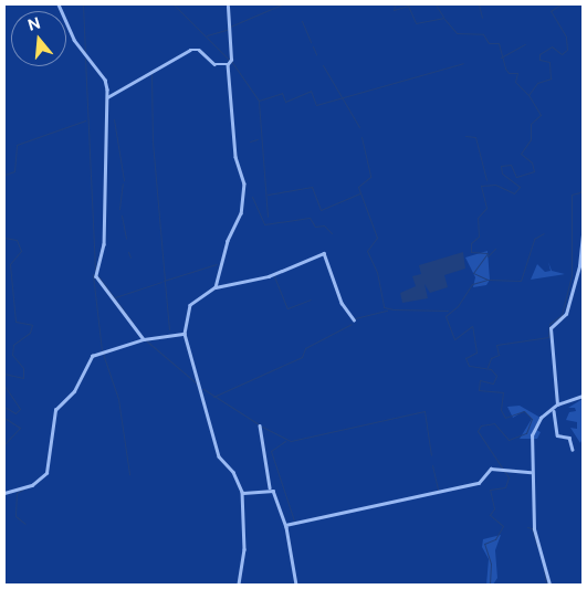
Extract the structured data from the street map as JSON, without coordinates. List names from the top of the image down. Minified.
{"north":"top"}
